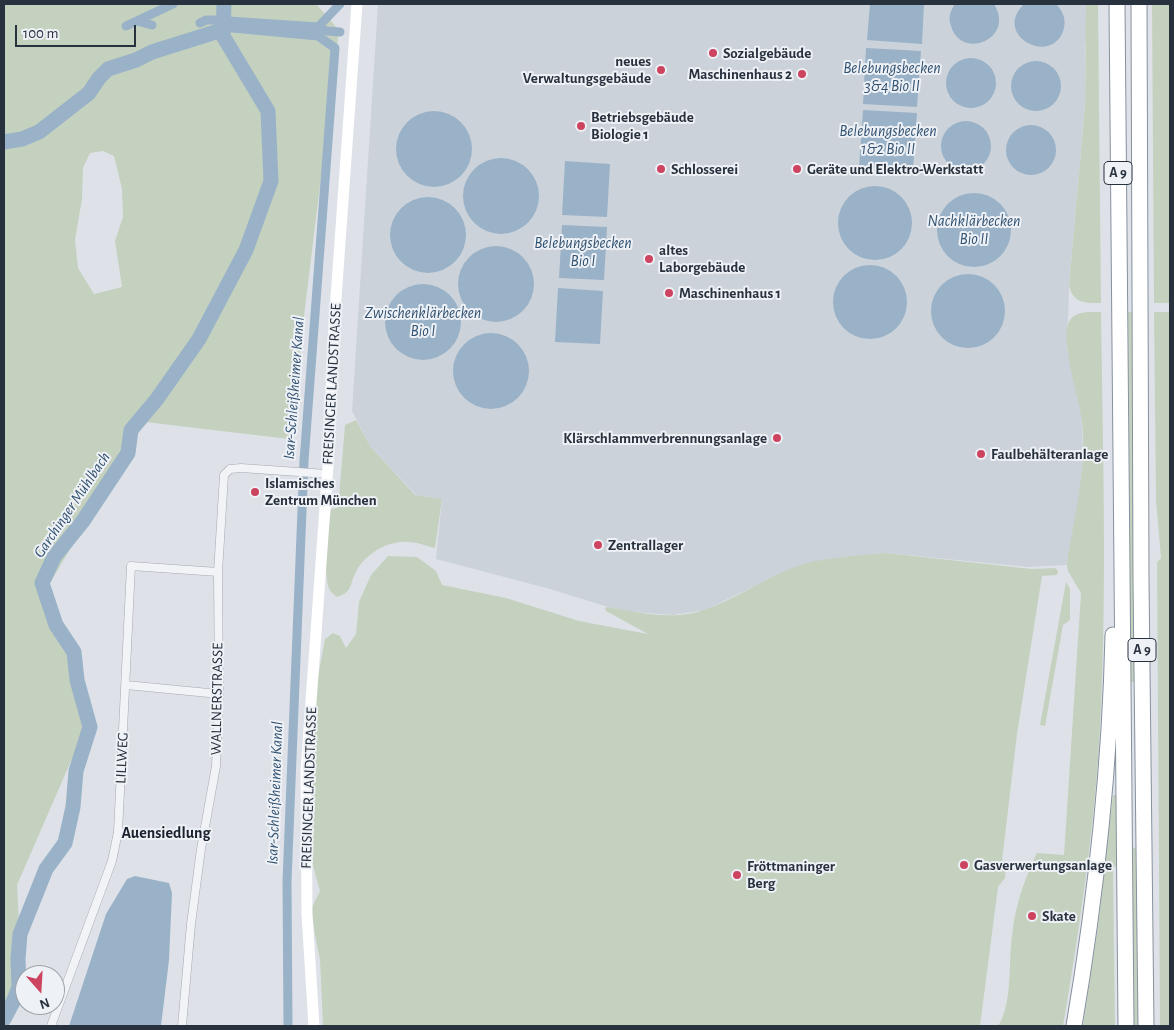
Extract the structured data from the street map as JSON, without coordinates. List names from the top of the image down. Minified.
{"streets":{"highway":["A 9"],"main road":["FREISINGER LANDSTRASSE"],"street":["WALLNERSTRASSE","LILLWEG"]},"crossings":[["FREISINGER LANDSTRASSE","WALLNERSTRASSE"],["WALLNERSTRASSE","LILLWEG"]],"districts":["Auensiedlung"],"water":["Belebungsbecken 3&4 Bio II","Belebungsbecken 1&2 Bio II","Nachklärbecken Bio II","Belebungsbecken Bio I","Zwischenklärbecken Bio I","Isar-Schleißheimer Kanal","Garchinger Mühlbach"],"places":["Sozialgebäude","neues Verwaltungsgebäude","Maschinenhaus 2","Betriebsgebäude Biologie 1","Schlosserei","Geräte und Elektro-Werkstatt","altes Laborgebäude","Maschinenhaus 1","Klärschlammverbrennungsanlage","Faulbehälteranlage","Islamisches Zentrum München","Zentrallager","Gasverwertungsanlage","Fröttmaninger Berg","Skate"],"scale_bar":"100 m","north":"bottom"}
